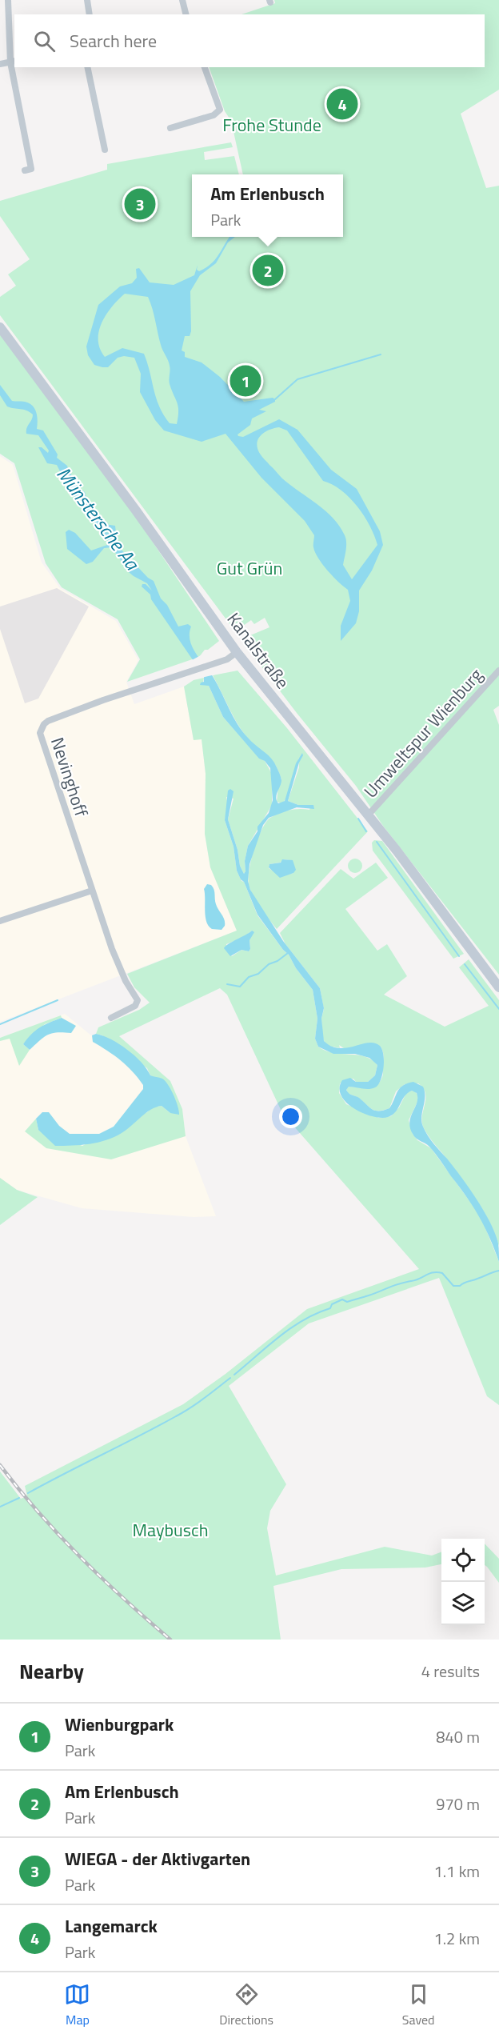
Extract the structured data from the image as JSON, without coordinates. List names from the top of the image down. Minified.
{"streets":{"main road":["Kanalstraße"],"street":["Umweltspur Wienburg","Nevinghoff"]},"crossings":[["Kanalstraße","Umweltspur Wienburg"],["Kanalstraße","Nevinghoff"]],"water":["Münstersche Aa"],"parks":["Frohe Stunde","Gut Grün","Maybusch"],"page":{"search":"Search here","pins":["4","3","2","1"],"popup":["Am Erlenbusch","Park"],"heading":["Nearby","4 results"],"list":[{"mark":"1","name":"Wienburgpark","note":"Park","value":"840 m"},{"mark":"2","name":"Am Erlenbusch","note":"Park","value":"970 m"},{"mark":"3","name":"WIEGA - der Aktivgarten","note":"Park","value":"1.1 km"},{"mark":"4","name":"Langemarck","note":"Park","value":"1.2 km"}],"nav":["Map","Directions","Saved"]}}
